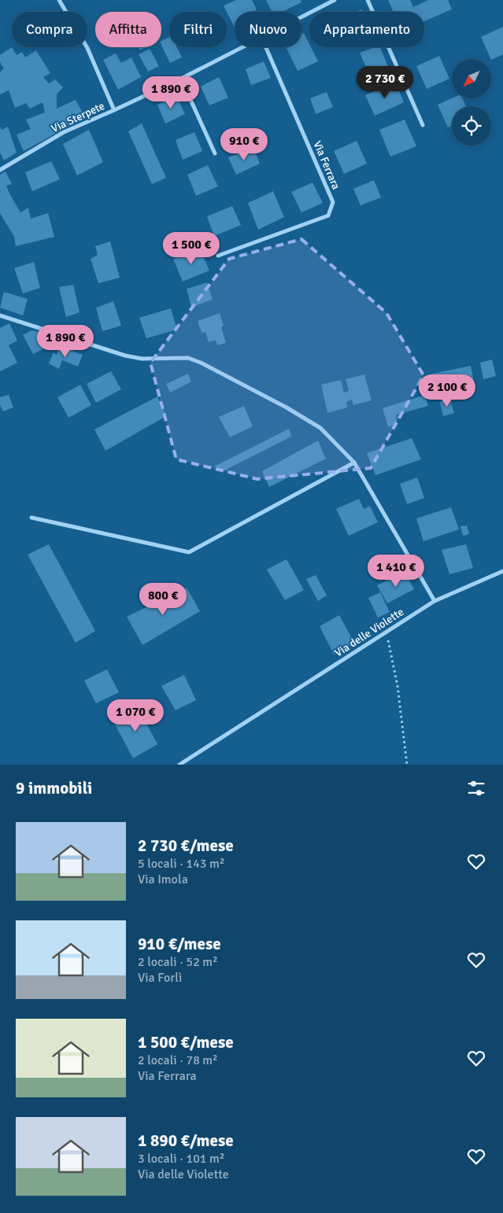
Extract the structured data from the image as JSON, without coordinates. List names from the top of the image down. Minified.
{"streets":{"street":["Via Sterpete","Via Ferrara","Via delle Violette"]},"north":"bottom left","page":{"chip":["Compra","Affitta","Filtri","Nuovo","Appartamento"],"price":["2 730 €","1 890 €","910 €","1 500 €","1 890 €","2 100 €","1 410 €","800 €","1 070 €"],"heading":"9 immobili","list":[{"name":"2 730 €/mese","note":"5 locali · 143 m² · Via Imola"},{"name":"910 €/mese","note":"2 locali · 52 m² · Via Forlì"},{"name":"1 500 €/mese","note":"2 locali · 78 m² · Via Ferrara"},{"name":"1 890 €/mese","note":"3 locali · 101 m² · Via delle Violette"}]}}
